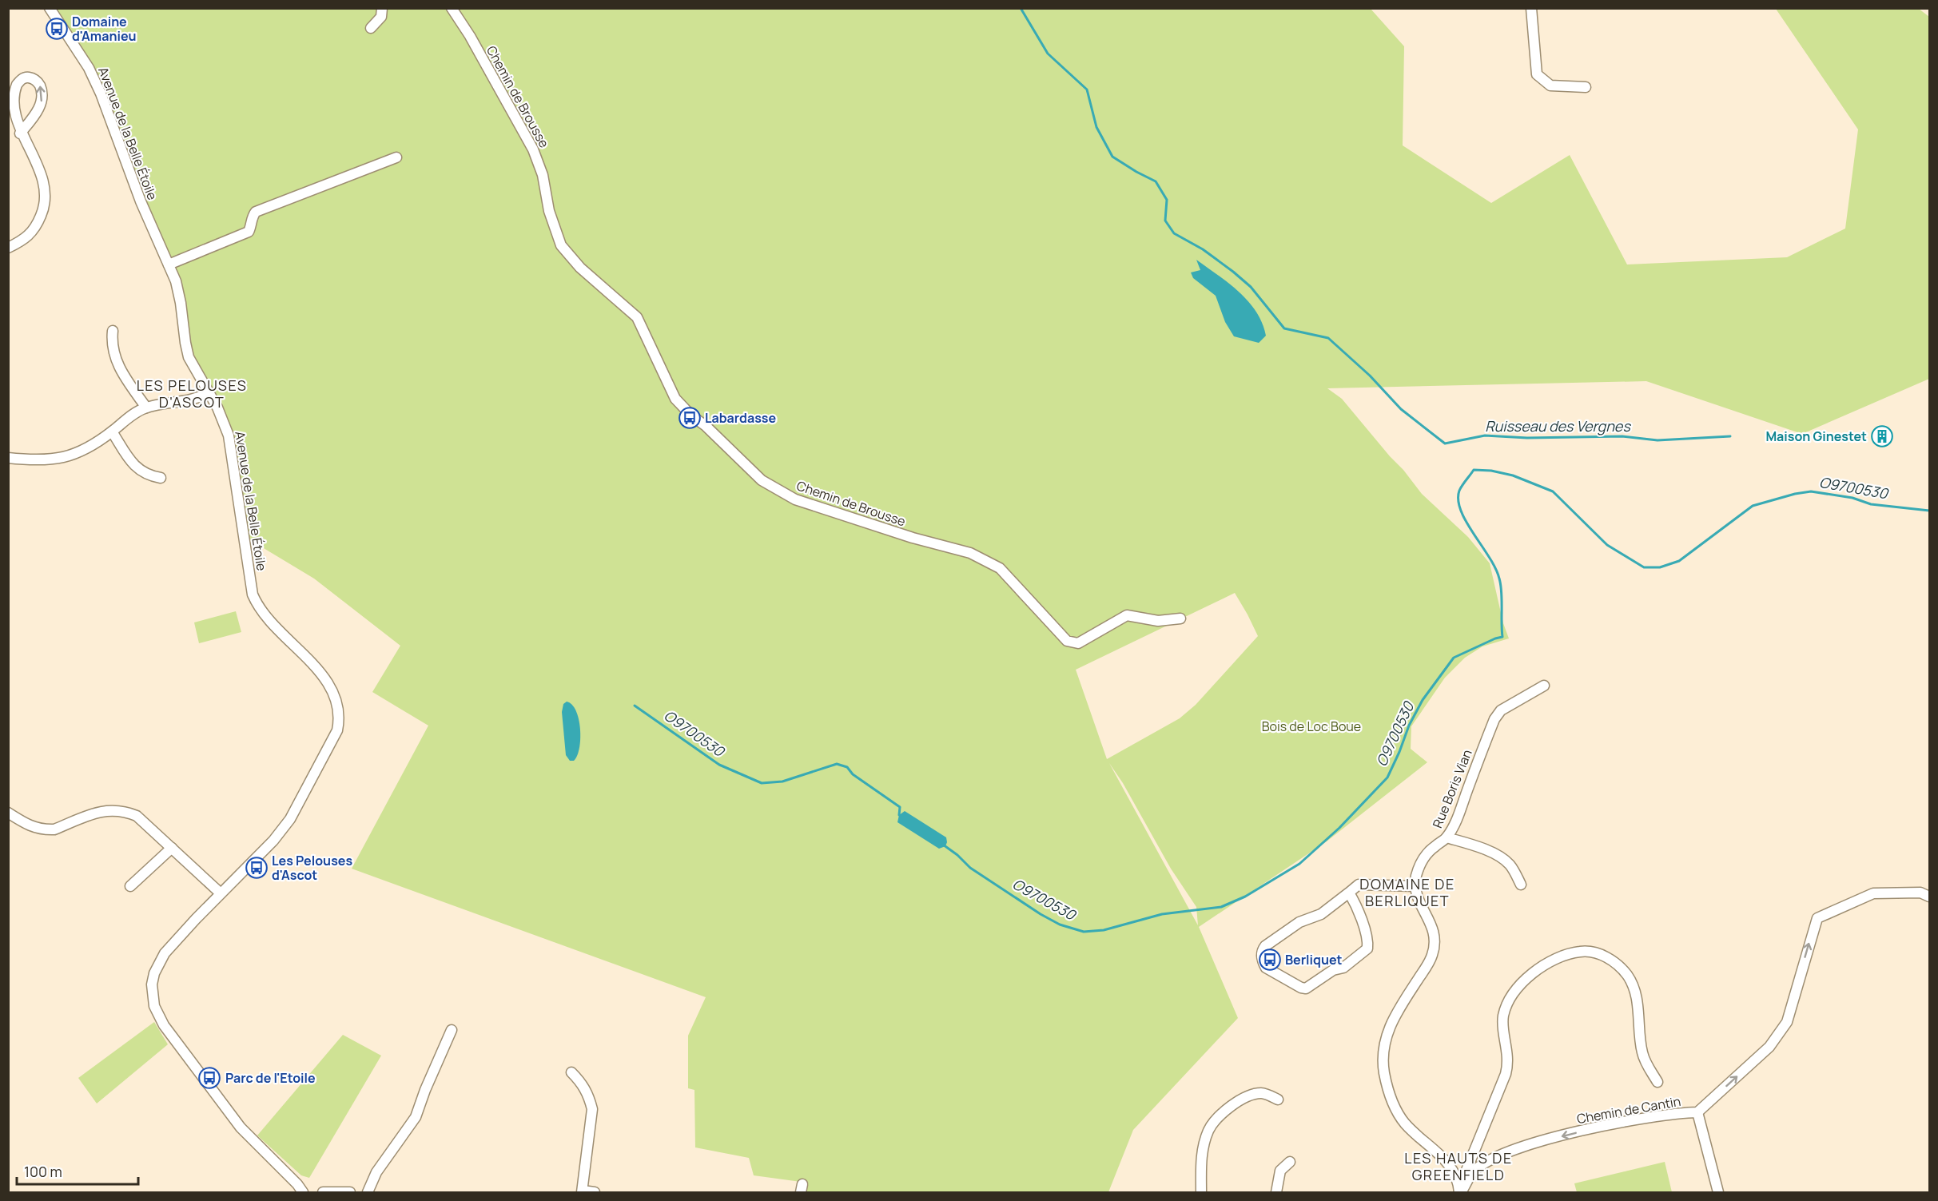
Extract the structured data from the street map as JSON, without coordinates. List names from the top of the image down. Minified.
{"streets":{"street":["Chemin de Brousse","Avenue de la Belle Étoile","Rue Boris Vian","Chemin de Cantin"]},"districts":["LES PELOUSES D'ASCOT","DOMAINE DE BERLIQUET","LES HAUTS DE GREENFIELD"],"water":["Ruisseau des Vergnes","O9700530"],"parks":["Bois de Loc Boue"],"places":{"bus stop":["Domaine d'Amanieu","Labardasse","Les Pelouses d'Ascot","Berliquet","Parc de l'Etoile"],"building":["Maison Ginestet"]},"scale_bar":"100 m"}
